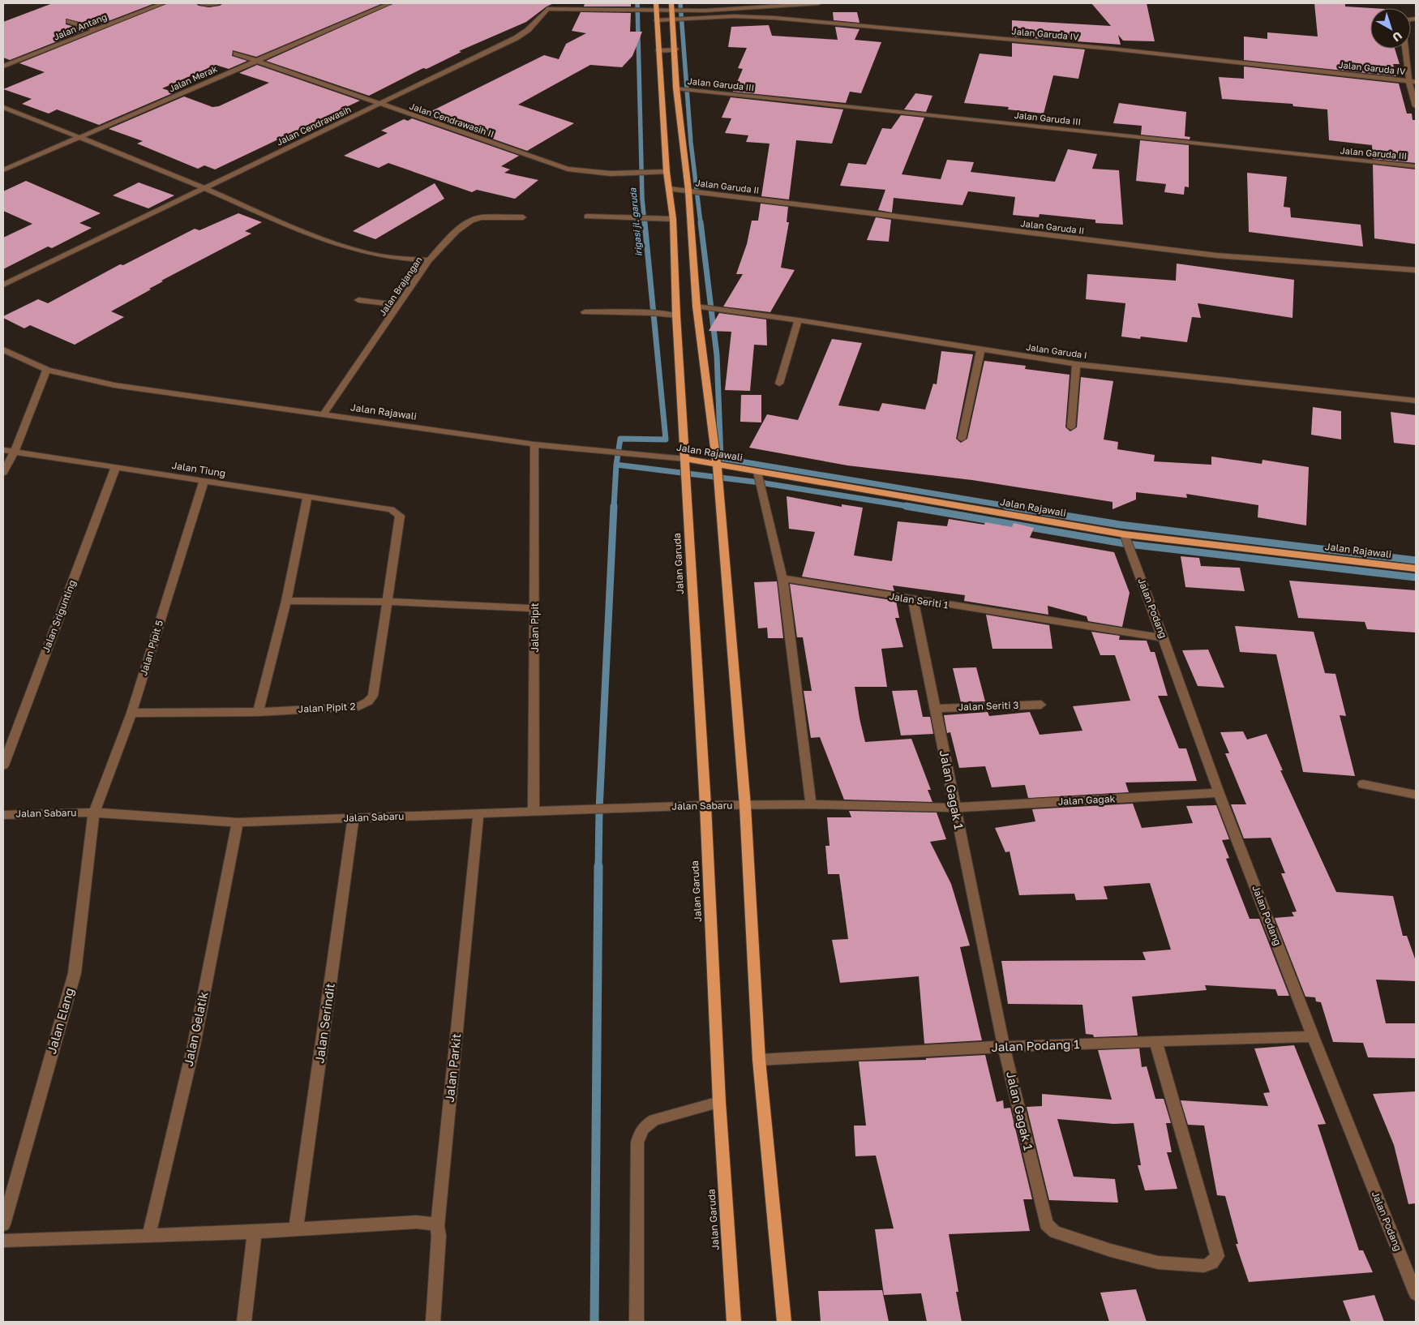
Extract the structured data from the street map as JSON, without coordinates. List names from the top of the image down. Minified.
{"streets":{"main road":["Jalan Rajawali","Jalan Garuda"],"street":["Jalan Antang","Jalan Garuda IV","Jalan Merak","Jalan Garuda III","Jalan Cendrawasih II","Jalan Cendrawasih","Jalan Garuda II","Jalan Brajangan","Jalan Garuda I","Jalan Tiung","Jalan Seriti 1","Jalan Podang","Jalan Srigunting","Jalan Pipit","Jalan Pipit 5","Jalan Seriti 3","Jalan Pipit 2","Jalan Gagak 1","Jalan Gagak","Jalan Sabaru","Jalan Elang","Jalan Serindit","Jalan Gelatik","Jalan Podang 1","Jalan Parkit"]},"crossings":[["Jalan Garuda IV","Jalan Garuda"],["Jalan Merak","Jalan Cendrawasih II"],["Jalan Cendrawasih II","Jalan Cendrawasih"],["Jalan Cendrawasih II","Jalan Garuda"],["Jalan Cendrawasih","Jalan Garuda"],["Jalan Garuda II","Jalan Garuda"],["Jalan Brajangan","Jalan Rajawali"],["Jalan Rajawali","Jalan Garuda"],["Jalan Rajawali","Jalan Podang"],["Jalan Rajawali","Jalan Pipit"],["Jalan Tiung","Jalan Srigunting"],["Jalan Tiung","Jalan Pipit 5"],["Jalan Tiung","Jalan Pipit 2"],["Jalan Garuda","Jalan Sabaru"],["Jalan Seriti 1","Jalan Podang"],["Jalan Seriti 1","Jalan Gagak 1"],["Jalan Podang","Jalan Gagak"],["Jalan Podang","Jalan Podang 1"],["Jalan Pipit","Jalan Sabaru"],["Jalan Pipit 5","Jalan Pipit 2"],["Jalan Pipit 5","Jalan Sabaru"],["Jalan Pipit 5","Jalan Elang"],["Jalan Seriti 3","Jalan Gagak 1"],["Jalan Gagak 1","Jalan Gagak"],["Jalan Gagak 1","Jalan Podang 1"],["Jalan Gagak","Jalan Sabaru"],["Jalan Sabaru","Jalan Elang"],["Jalan Sabaru","Jalan Serindit"],["Jalan Sabaru","Jalan Gelatik"],["Jalan Sabaru","Jalan Parkit"]],"water":["irigasi jl. garuda"],"north":"bottom right"}
